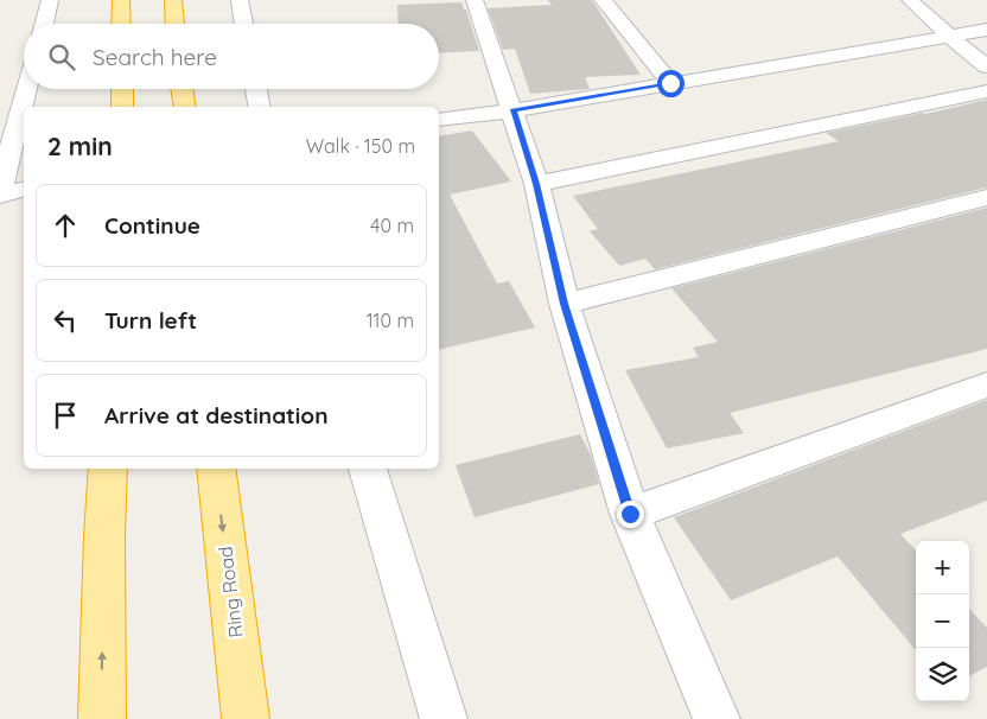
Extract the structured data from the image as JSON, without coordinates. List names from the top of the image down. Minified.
{"streets":{"highway":["Ring Road"]},"page":{"search":"Search here","heading":["2 min","Walk · 150 m"],"list":[["Continue","40 m"],["Turn left","110 m"],"Arrive at destination"],"map_buttons":["+","−"]}}
